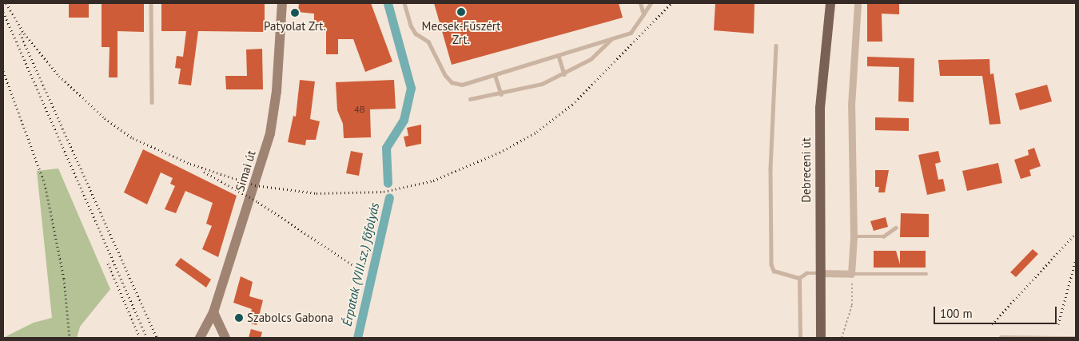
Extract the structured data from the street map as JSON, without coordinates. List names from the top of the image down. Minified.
{"streets":{"main road":["Debreceni út","Simai út"]},"water":["Érpatak (VIII.sz.) főfolyás"],"places":["Mecsek-Fűszért Zrt.","Patyolat Zrt.","Szabolcs Gabona"],"house_numbers":["4B"],"scale_bar":"100 m"}
